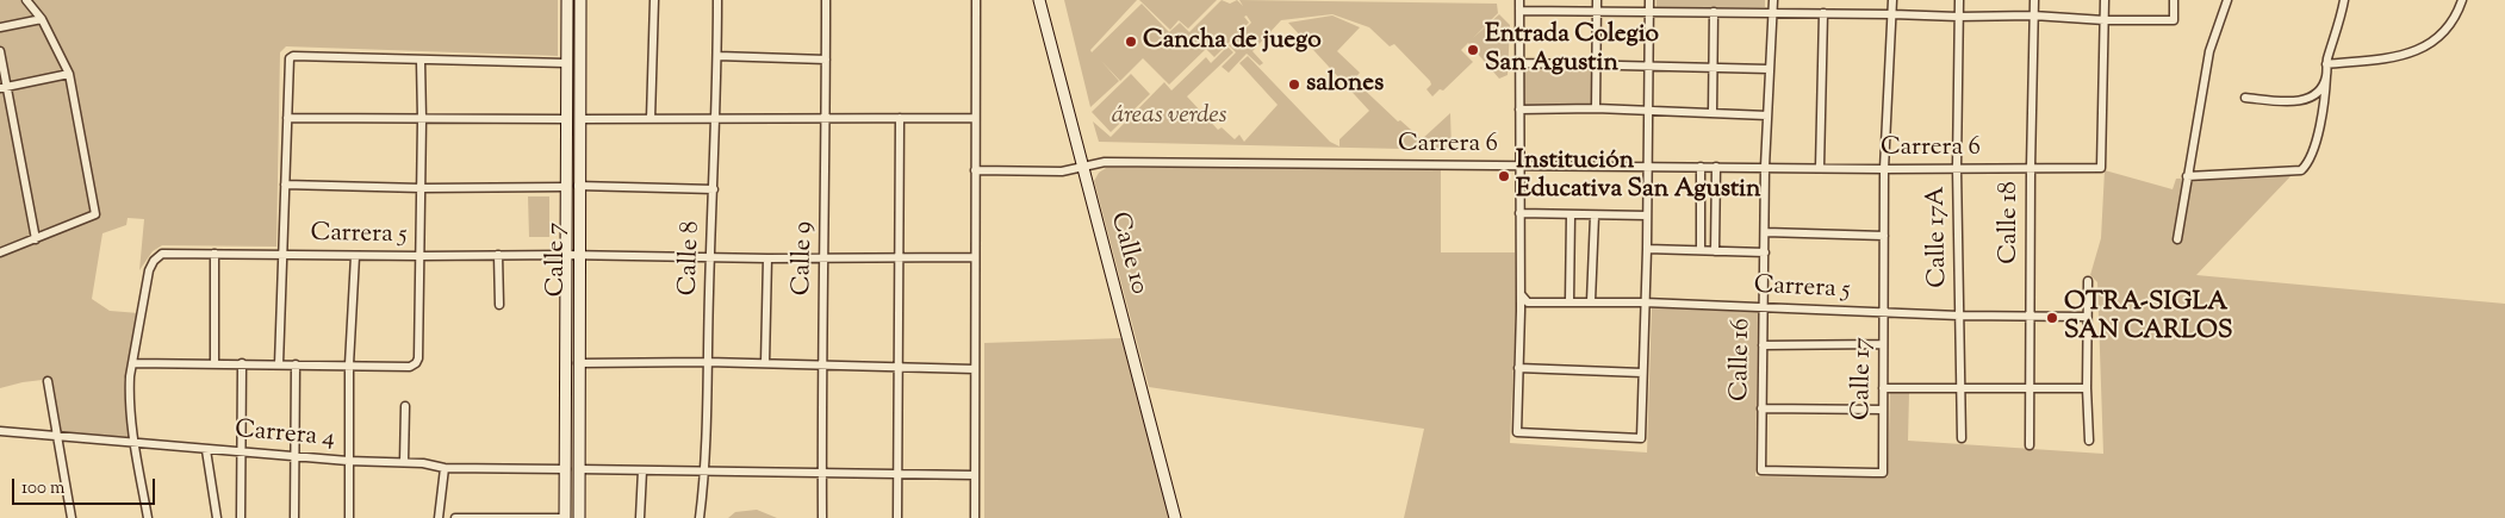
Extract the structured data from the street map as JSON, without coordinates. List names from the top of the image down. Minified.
{"streets":{"main road":["Calle 10","Calle 7"],"street":["Carrera 6","Calle 18","Carrera 5","Calle 17A","Calle 8","Calle 9","Calle 16","Calle 17","Carrera 4"]},"crossings":[["Carrera 6","Calle 18"],["Carrera 6","Calle 17A"],["Carrera 6","Calle 10"],["Carrera 6","Calle 16"],["Carrera 6","Calle 17"],["Calle 18","Carrera 5"],["Carrera 5","Calle 17A"],["Carrera 5","Calle 8"],["Carrera 5","Calle 7"],["Carrera 5","Calle 16"],["Carrera 5","Calle 17"],["Calle 7","Carrera 4"],["Calle 16","Calle 17"]],"parks":["áreas verdes"],"places":["Cancha de juego","Entrada Colegio San Agustin","salones","Institución Educativa San Agustin","OTRA-SIGLA SAN CARLOS"],"scale_bar":"100 m"}
